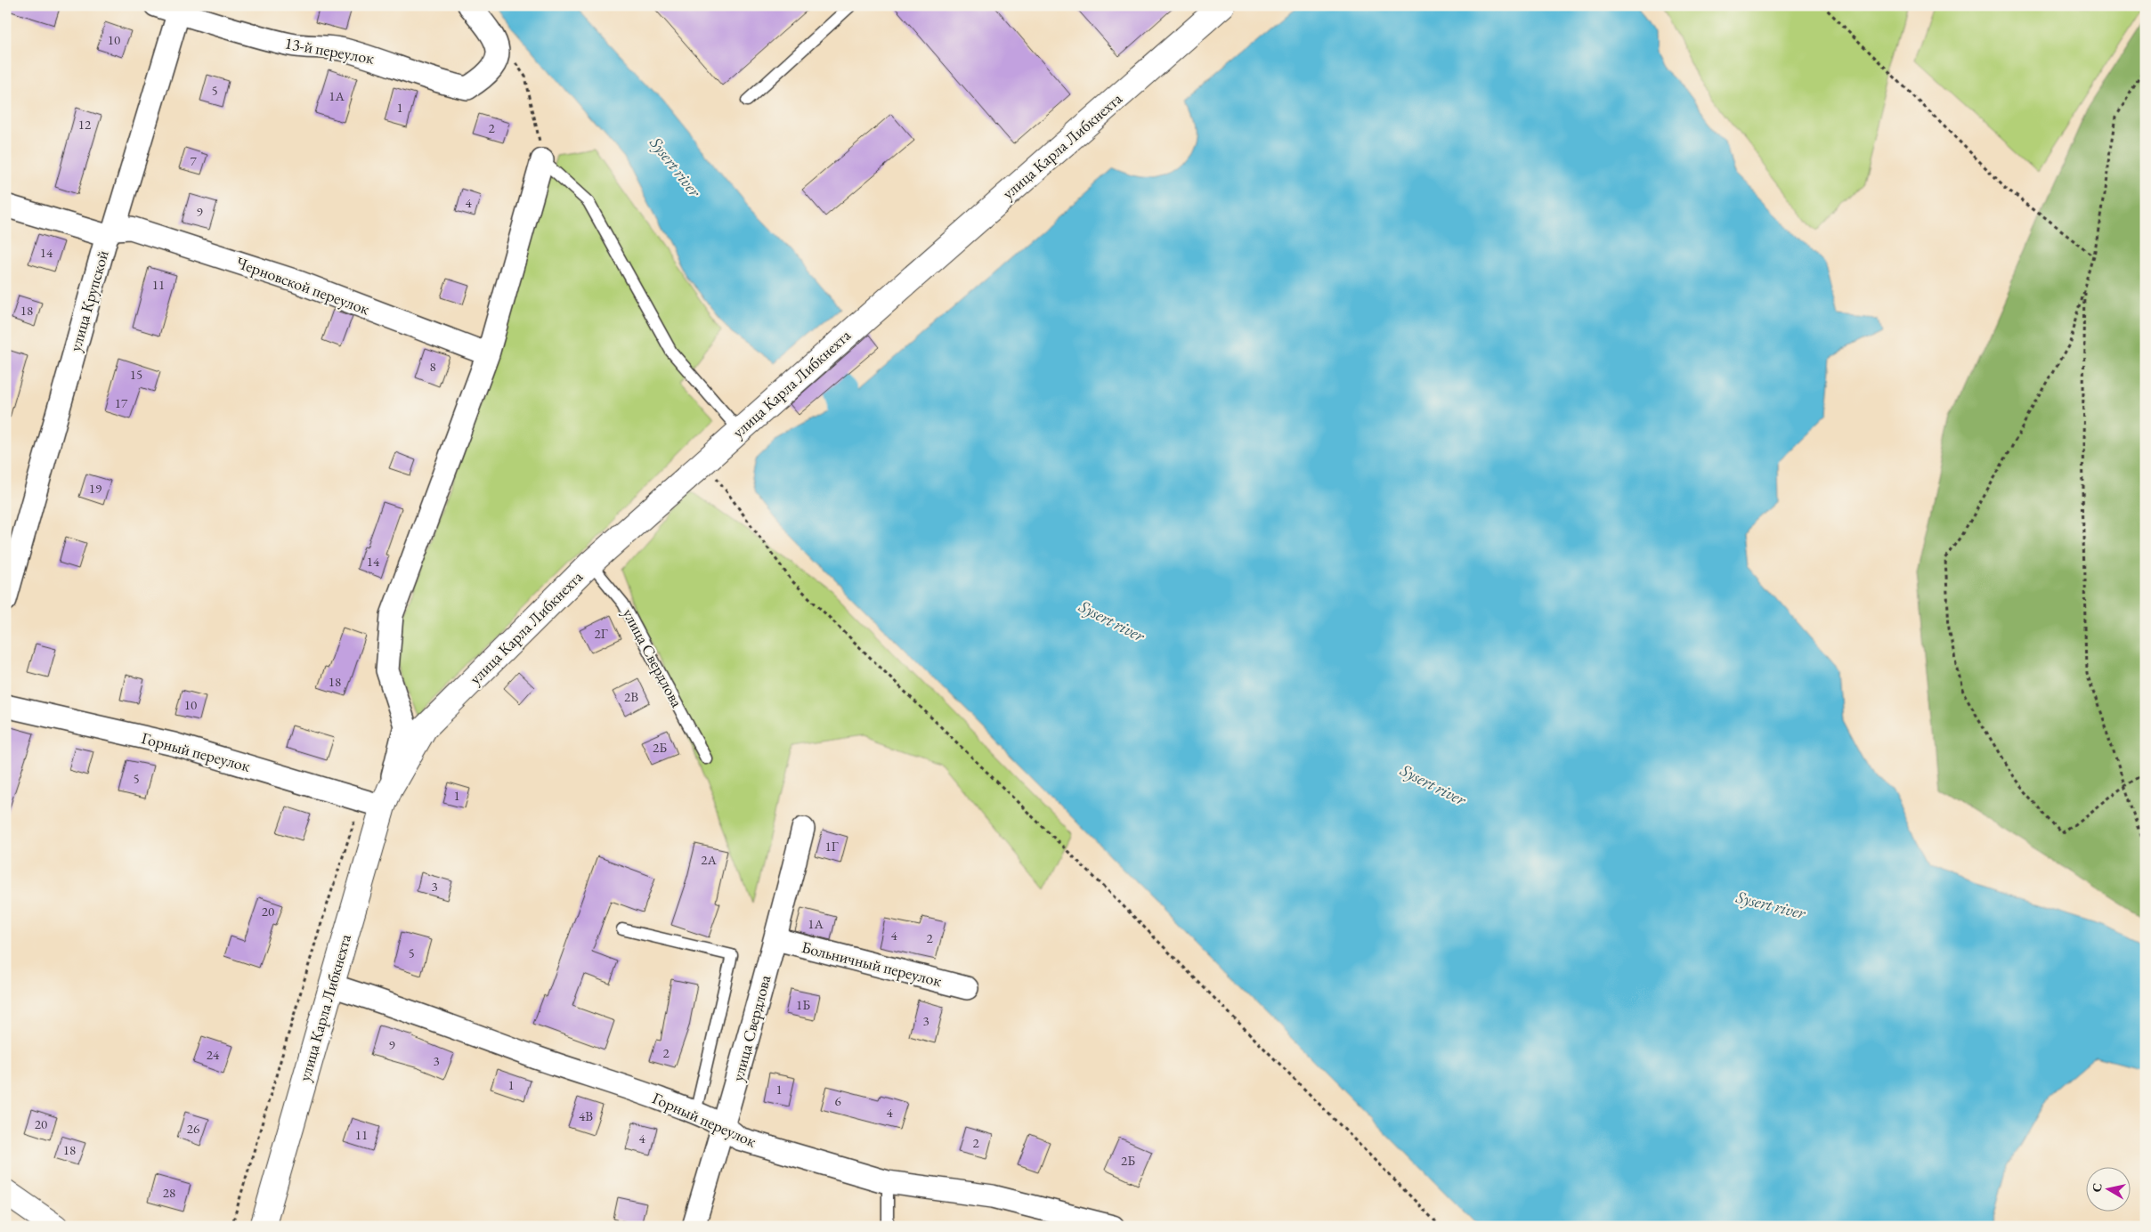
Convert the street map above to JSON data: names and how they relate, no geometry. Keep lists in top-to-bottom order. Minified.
{"streets":{"street":["13-й переулок","улица Карла Либкнехта","Черновской переулок","улица Крупской","улица Свердлова","Горный переулок","Больничный переулок"]},"crossings":[["13-й переулок","улица Крупской"],["улица Карла Либкнехта","Черновской переулок"],["улица Карла Либкнехта","улица Свердлова"],["улица Карла Либкнехта","Горный переулок"],["Черновской переулок","улица Крупской"],["улица Свердлова","Горный переулок"],["улица Свердлова","Больничный переулок"]],"water":["Sysert river"],"house_numbers":["10","5","1А","1","12","2","7","4","9","14","11","18","8","15","17","19","14","2Г","18","2В","10","2Б","5","1","1Г","2А","3","20","1А","4","2","5","1Б","3","9","2","24","3","1","1","6","4","4В","20","26","11","4","2","18","2Б","28"],"north":"left"}
